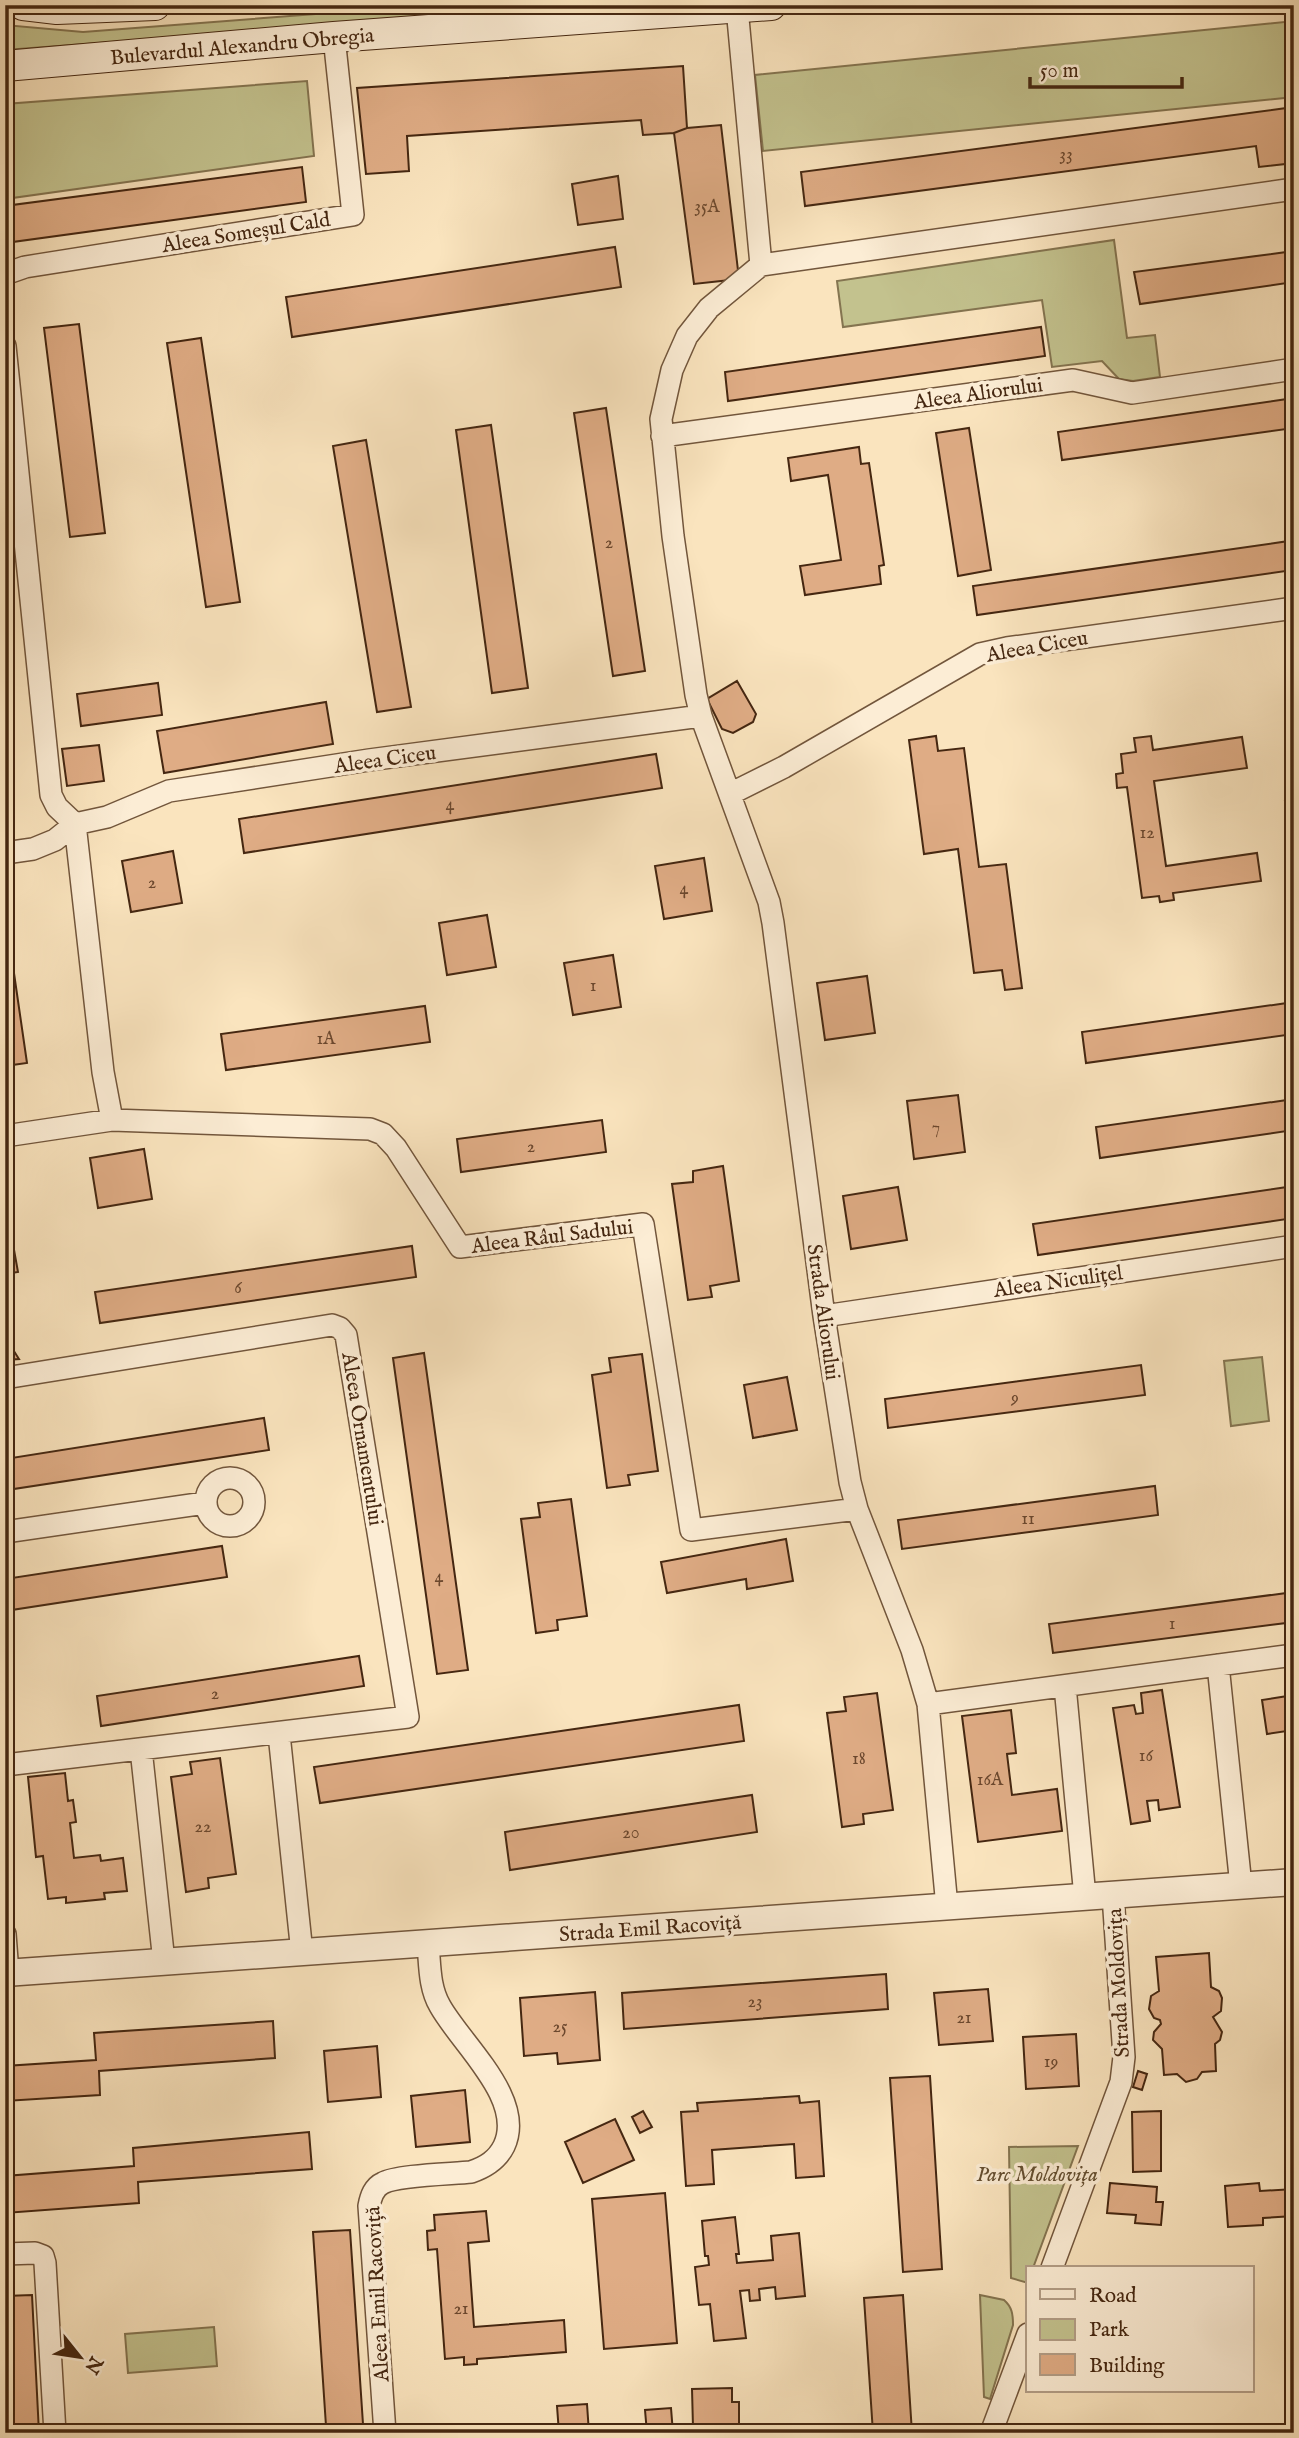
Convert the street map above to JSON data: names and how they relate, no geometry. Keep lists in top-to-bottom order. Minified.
{"streets":{"main road":["Bulevardul Alexandru Obregia"],"street":["Aleea Someșul Cald","Aleea Aliorului","Aleea Ciceu","Aleea Râul Sadului","Aleea Niculițel","Strada Aliorului","Aleea Ornamentului","Strada Emil Racoviță","Strada Moldovița","Aleea Emil Racoviță"]},"crossings":[["Bulevardul Alexandru Obregia","Aleea Someșul Cald"],["Aleea Ciceu","Strada Aliorului"],["Aleea Râul Sadului","Strada Aliorului"],["Aleea Niculițel","Strada Aliorului"],["Strada Aliorului","Strada Emil Racoviță"],["Strada Emil Racoviță","Strada Moldovița"],["Strada Emil Racoviță","Aleea Emil Racoviță"]],"parks":["Parc Moldovița"],"house_numbers":["33","35A","2","4","12","2","4","1","1A","7","2","6","9","11","4","1","2","16","18","16A","22","20","23","21","25","19","21"],"legend":["Road","Park","Building"],"scale_bar":"50 m","north":"bottom right"}
